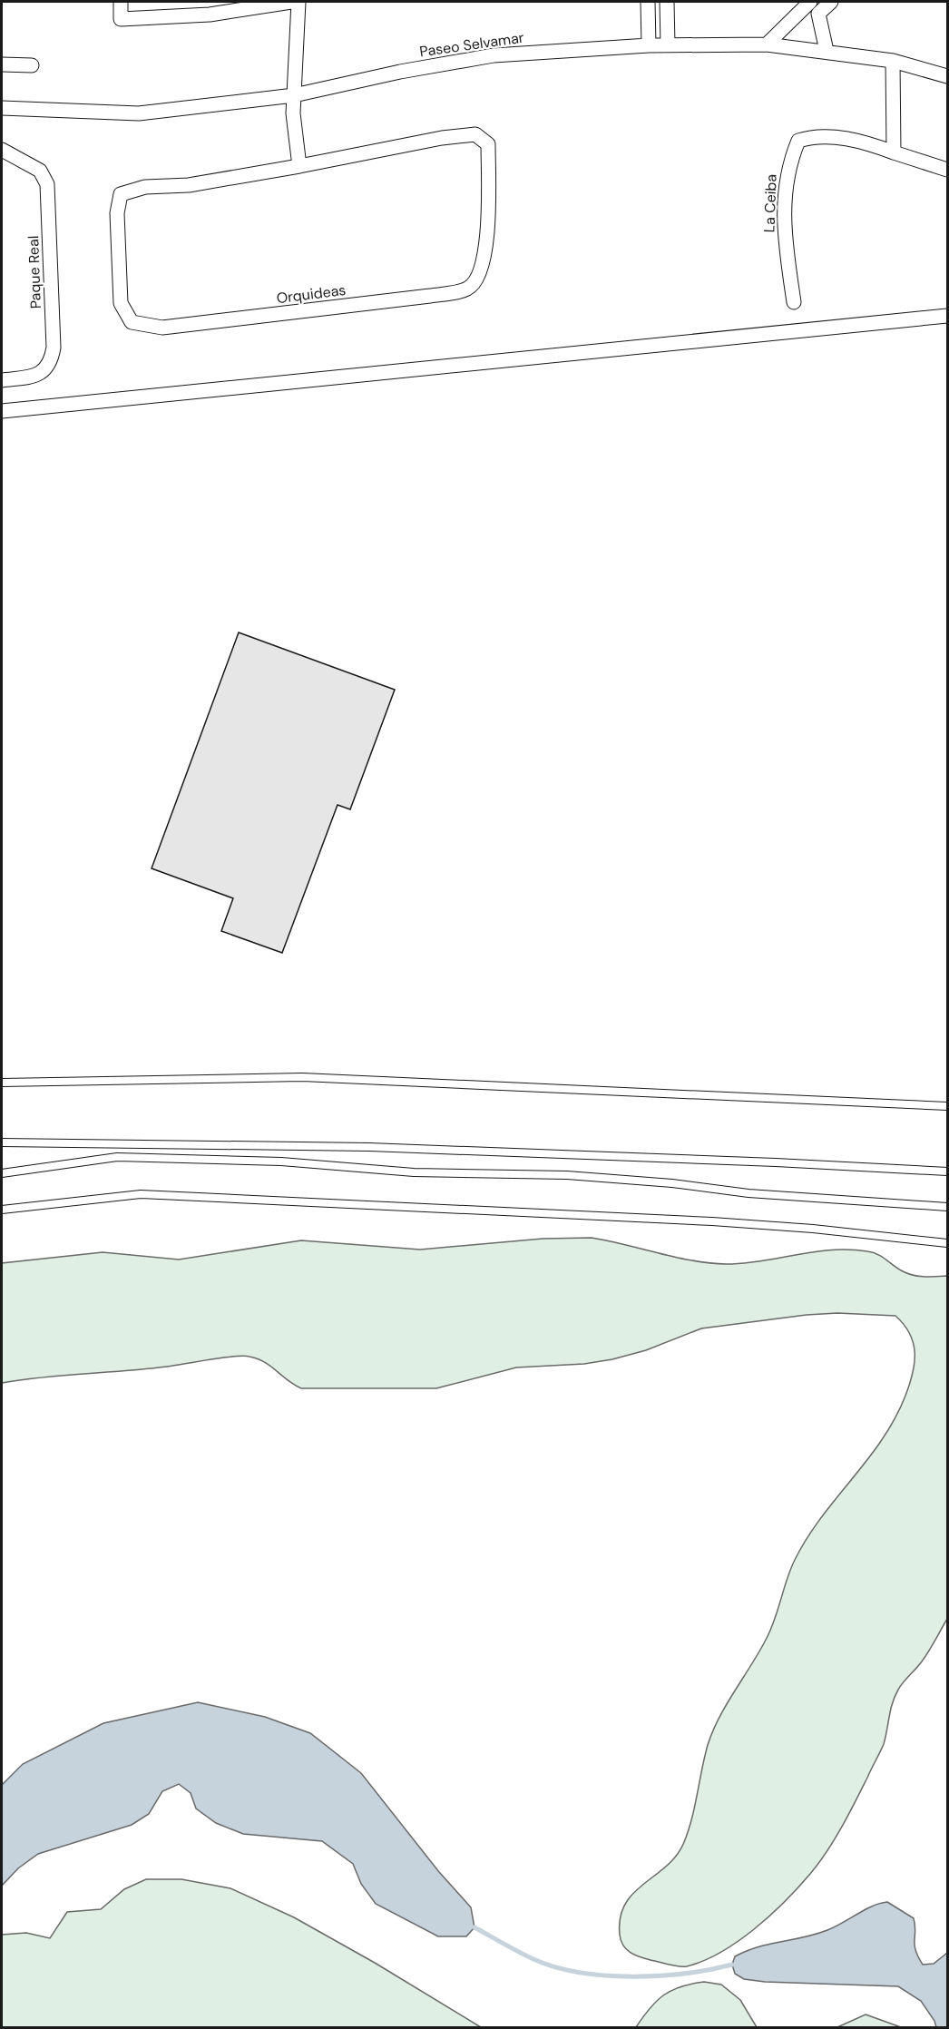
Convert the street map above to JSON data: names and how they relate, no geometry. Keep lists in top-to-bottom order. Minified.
{"streets":{"street":["Paseo Selvamar","La Ceiba","Paque Real","Orquideas"]}}
